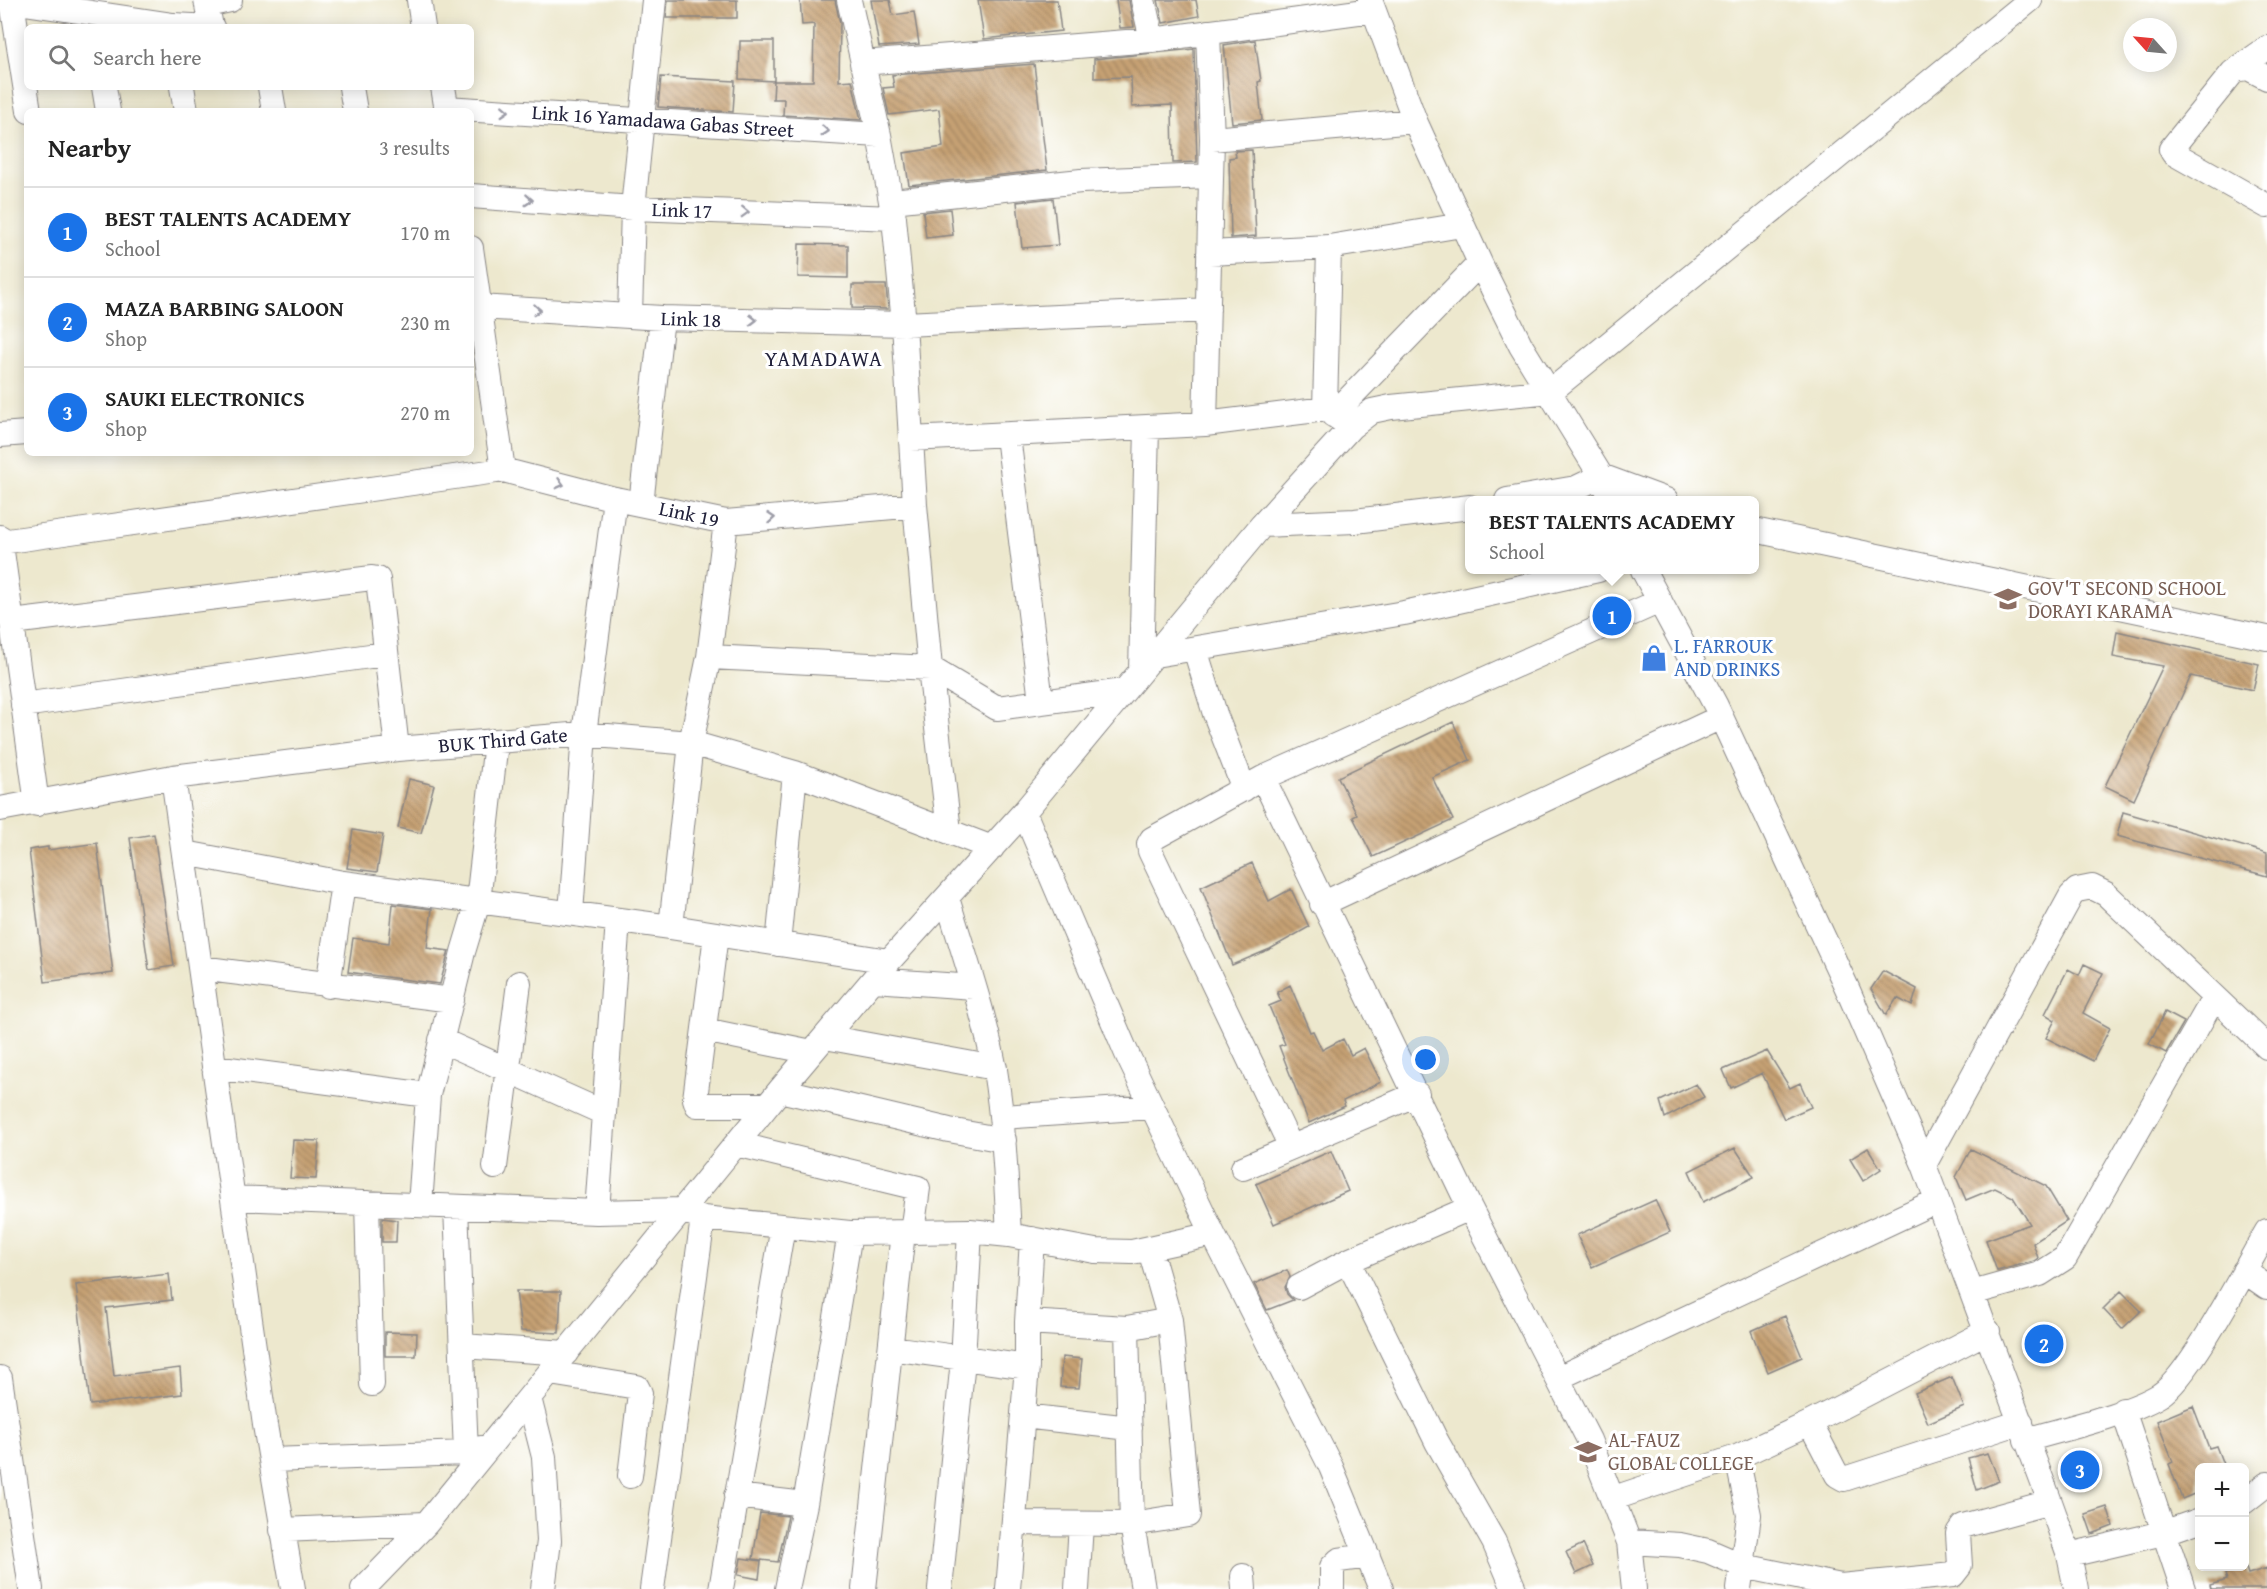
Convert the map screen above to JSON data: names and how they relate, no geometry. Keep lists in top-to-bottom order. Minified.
{"streets":{"street":["Link 16 Yamadawa Gabas Street","Link 17","Link 18","Link 19","BUK Third Gate"]},"one_way":["Link 16 Yamadawa Gabas Street","Link 17","Link 18"],"districts":["YAMADAWA"],"places":{"school or university":["GOV'T SECOND SCHOOL DORAYI KARAMA","AL-FAUZ GLOBAL COLLEGE"],"shop":["L. FARROUK AND DRINKS"]},"north":"top left","page":{"search":"Search here","heading":["Nearby","3 results"],"list":[{"mark":"1","name":"BEST TALENTS ACADEMY","note":"School","value":"170 m"},{"mark":"2","name":"MAZA BARBING SALOON","note":"Shop","value":"230 m"},{"mark":"3","name":"SAUKI ELECTRONICS","note":"Shop","value":"270 m"}],"popup":["BEST TALENTS ACADEMY","School"],"pins":["1","2","3"],"map_buttons":["+","−"]}}
